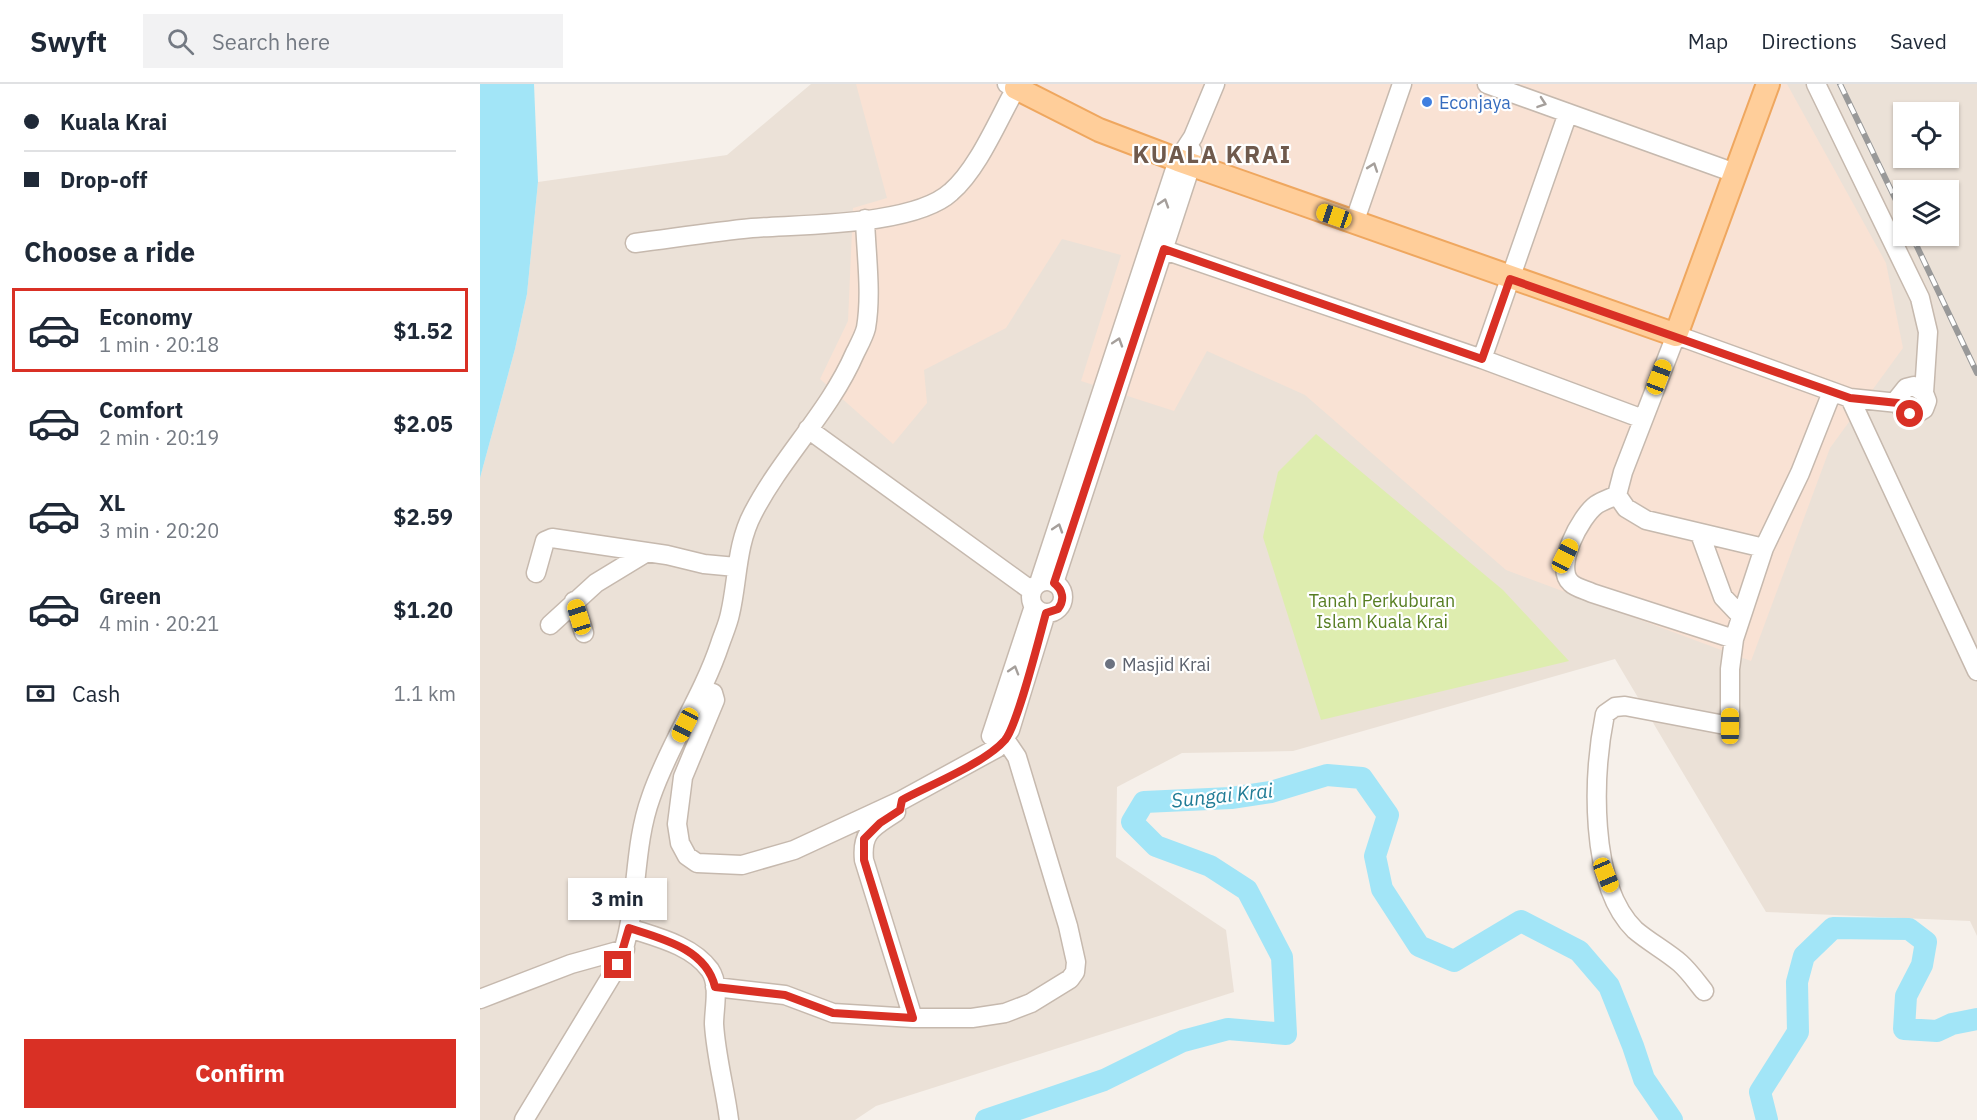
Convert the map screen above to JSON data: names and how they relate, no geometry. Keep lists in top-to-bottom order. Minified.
{"districts":["KUALA KRAI"],"water":["Sungai Krai"],"parks":["Tanah Perkuburan Islam Kuala Krai"],"places":["Econjaya","Masjid Krai"],"page":{"header":"Swyft","search":"Search here","nav":["Map","Directions","Saved"],"banner":["Kuala Krai","Drop-off"],"heading":"Choose a ride","list":[{"name":"Economy","note":"1 min · 20:18","value":"$1.52"},{"name":"Comfort","note":"2 min · 20:19","value":"$2.05"},{"name":"XL","note":"3 min · 20:20","value":"$2.59"},{"name":"Green","note":"4 min · 20:21","value":"$1.20"}],"pay":["Cash","1.1 km"],"bubble":"3 min","buttons":"Confirm"}}
